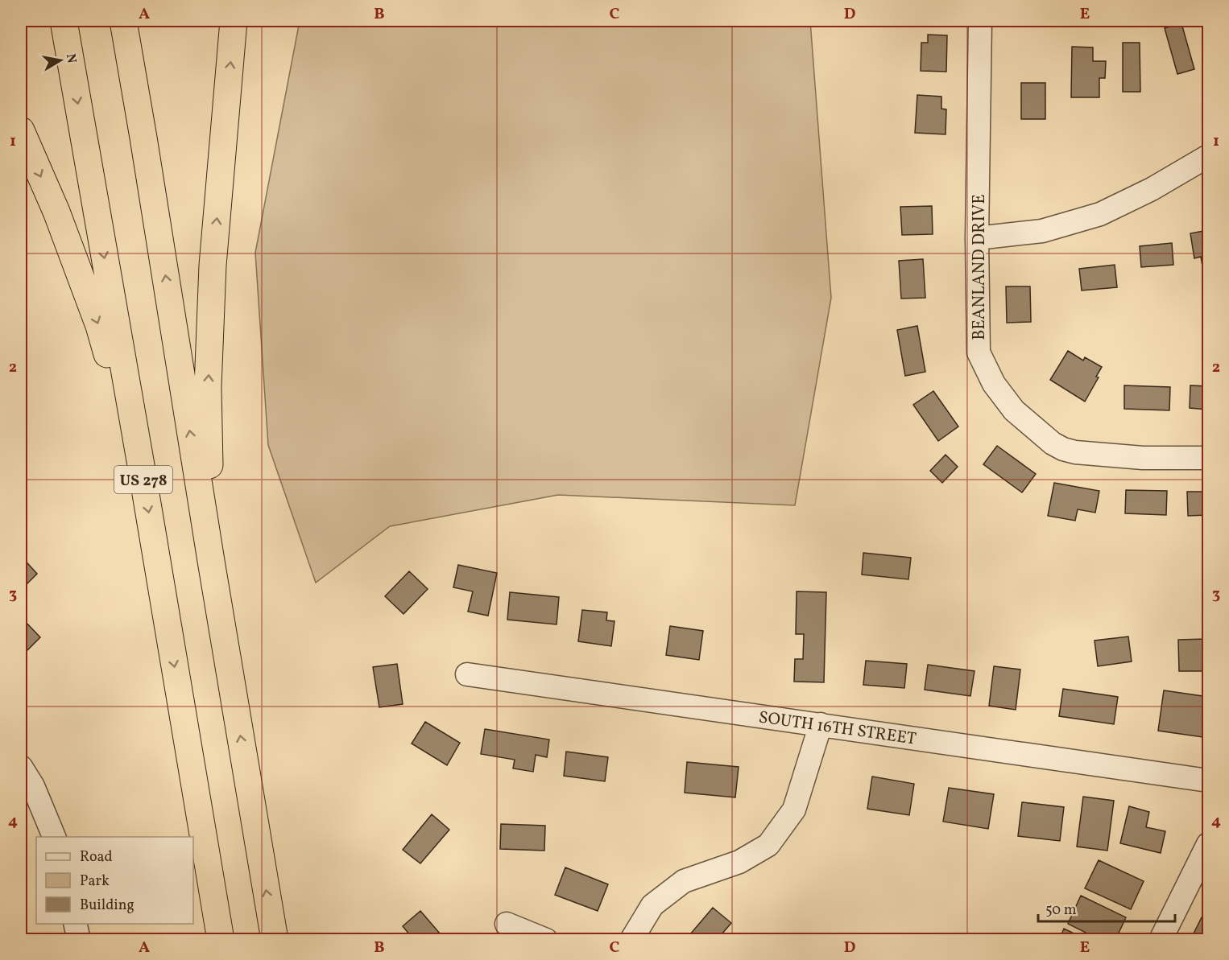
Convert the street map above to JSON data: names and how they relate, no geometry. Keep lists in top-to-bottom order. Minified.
{"streets":{"highway":["US 278"],"street":["BEANLAND DRIVE","SOUTH 16TH STREET"]},"legend":["Road","Park","Building"],"scale_bar":"50 m","north":"right","grid":{"columns":["A","B","C","D","E"],"rows":["1","2","3","4"]}}
